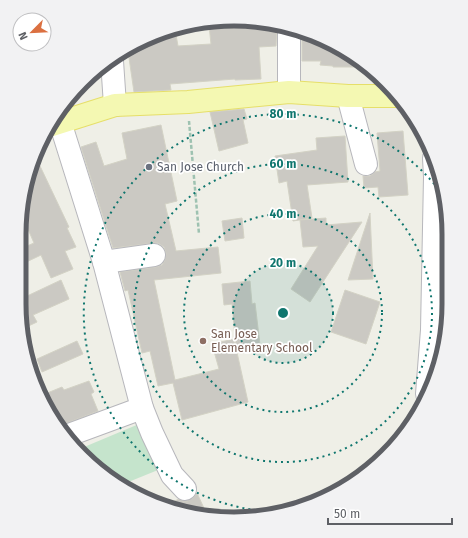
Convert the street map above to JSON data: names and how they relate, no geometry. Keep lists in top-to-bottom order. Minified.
{"places":["San Jose Church","San Jose Elementary School"],"scale_bar":"50 m","north":"bottom left","rings":["80 m","60 m","40 m","20 m"]}
